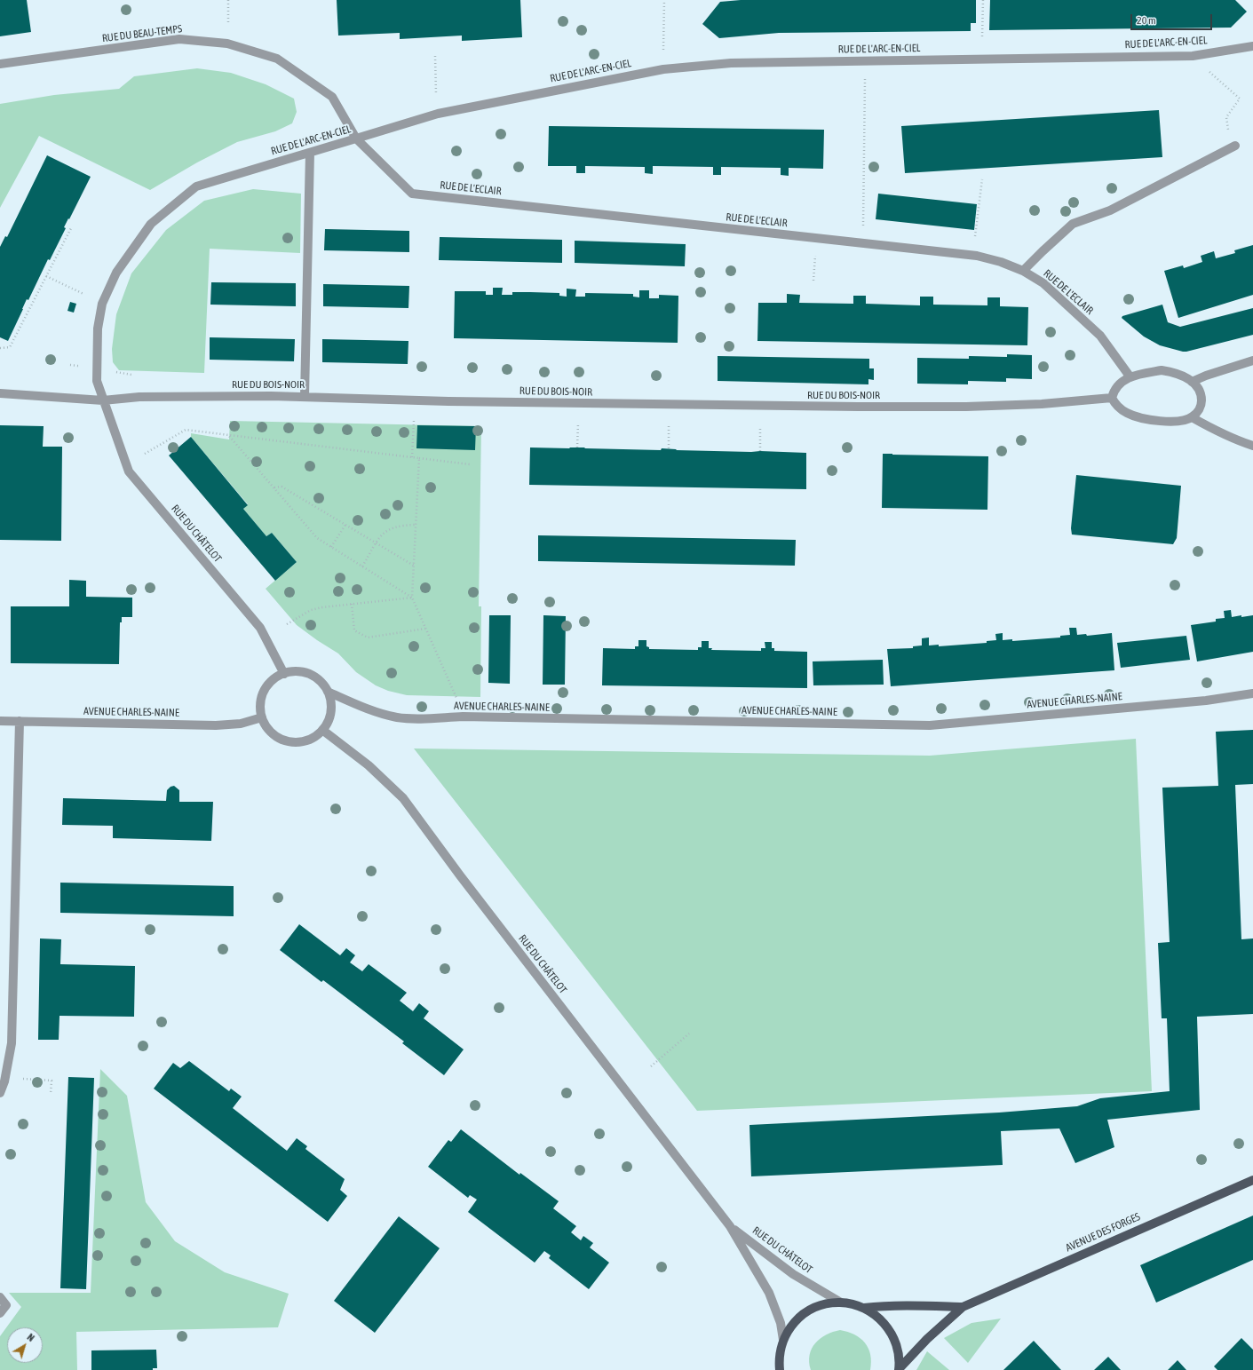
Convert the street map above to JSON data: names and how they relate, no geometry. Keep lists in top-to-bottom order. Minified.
{"streets":{"main road":["AVENUE DES FORGES"],"street":["RUE DU BEAU-TEMPS","RUE DE L'ARC-EN-CIEL","RUE DE L'ECLAIR","RUE DU BOIS-NOIR","RUE DU CHÂTELOT","AVENUE CHARLES-NAINE"]},"crossings":[["RUE DU BEAU-TEMPS","RUE DE L'ARC-EN-CIEL"],["RUE DU BEAU-TEMPS","RUE DE L'ECLAIR"],["RUE DE L'ARC-EN-CIEL","RUE DE L'ECLAIR"],["RUE DE L'ARC-EN-CIEL","RUE DU BOIS-NOIR"],["RUE DE L'ARC-EN-CIEL","RUE DU CHÂTELOT"],["RUE DE L'ECLAIR","RUE DU BOIS-NOIR"],["RUE DU BOIS-NOIR","RUE DU CHÂTELOT"],["RUE DU CHÂTELOT","AVENUE CHARLES-NAINE"]],"scale_bar":"20 m","north":"top right"}
